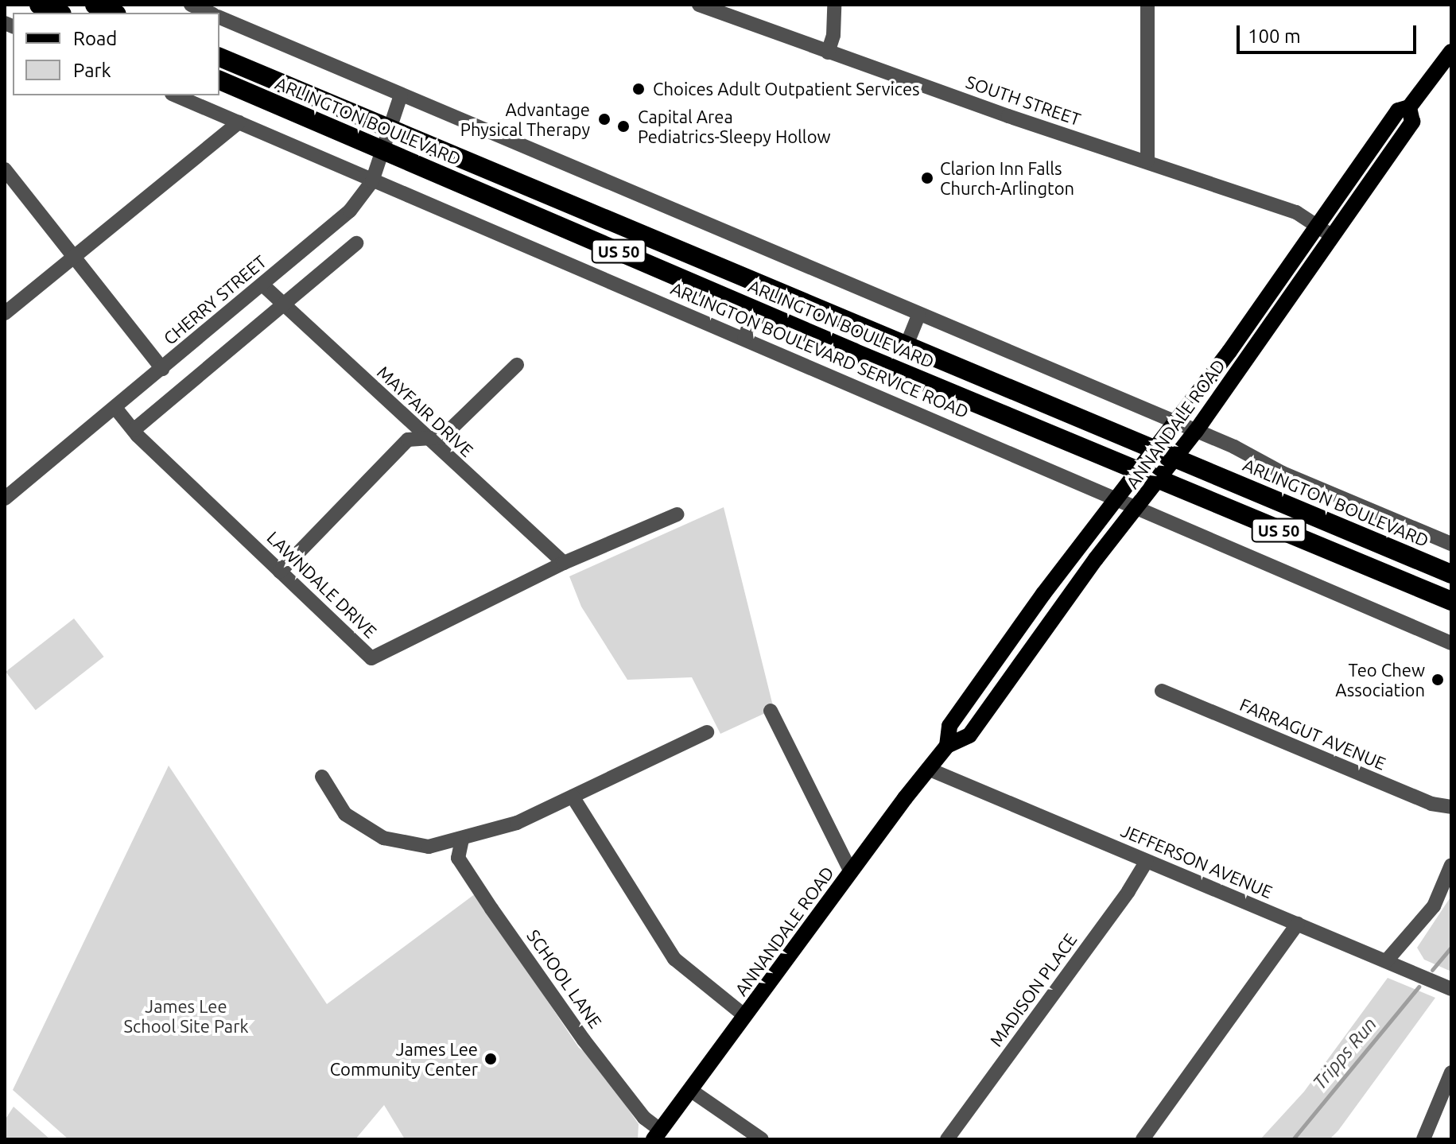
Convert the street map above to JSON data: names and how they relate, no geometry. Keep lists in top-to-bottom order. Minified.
{"streets":{"highway":["ARLINGTON BOULEVARD","US 50"],"main road":["ANNANDALE ROAD"],"street":["SOUTH STREET","CHERRY STREET","ARLINGTON BOULEVARD SERVICE ROAD","MAYFAIR DRIVE","LAWNDALE DRIVE","FARRAGUT AVENUE","JEFFERSON AVENUE","SCHOOL LANE","MADISON PLACE"]},"crossings":[["SOUTH STREET","ANNANDALE ROAD"],["ARLINGTON BOULEVARD","CHERRY STREET"],["ARLINGTON BOULEVARD","ANNANDALE ROAD"],["CHERRY STREET","ARLINGTON BOULEVARD SERVICE ROAD"],["CHERRY STREET","MAYFAIR DRIVE"],["CHERRY STREET","LAWNDALE DRIVE"],["ARLINGTON BOULEVARD SERVICE ROAD","ANNANDALE ROAD"],["MAYFAIR DRIVE","LAWNDALE DRIVE"],["ANNANDALE ROAD","JEFFERSON AVENUE"],["ANNANDALE ROAD","SCHOOL LANE"],["JEFFERSON AVENUE","MADISON PLACE"]],"water":["Tripps Run"],"parks":["James Lee School Site Park"],"places":["Choices Adult Outpatient Services","Advantage Physical Therapy","Capital Area Pediatrics-Sleepy Hollow","Clarion Inn Falls Church-Arlington","Teo Chew Association","James Lee Community Center"],"legend":["Road","Park"],"scale_bar":"100 m"}
